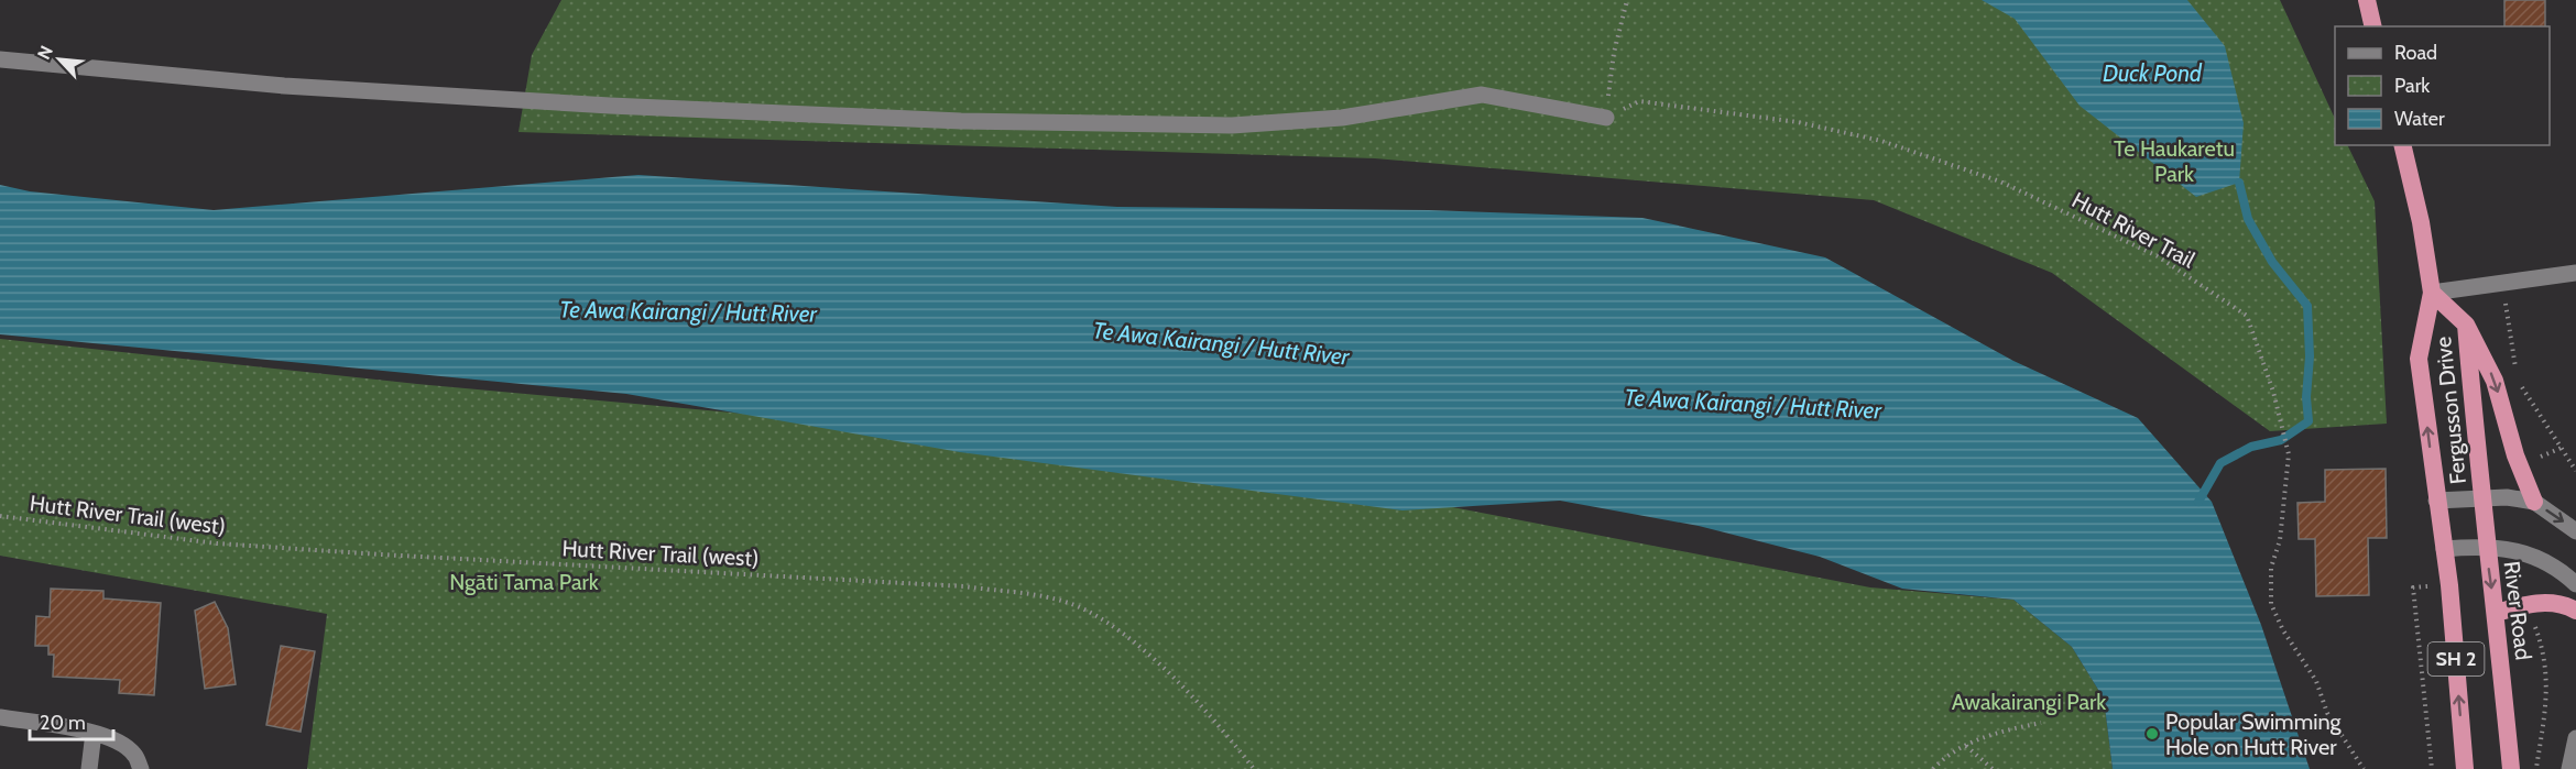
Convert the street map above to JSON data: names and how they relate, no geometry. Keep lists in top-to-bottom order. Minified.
{"streets":{"highway":["Fergusson Drive","River Road","SH 2"],"path":["Hutt River Trail","Hutt River Trail (west)"]},"crossings":[["Fergusson Drive","River Road"],["Fergusson Drive","SH 2"]],"water":["Duck Pond","Te Awa Kairangi / Hutt River"],"parks":["Te Haukaretu Park","Ngāti Tama Park","Awakairangi Park"],"places":["Popular Swimming Hole on Hutt River"],"legend":["Road","Park","Water"],"scale_bar":"20 m","north":"top left"}
